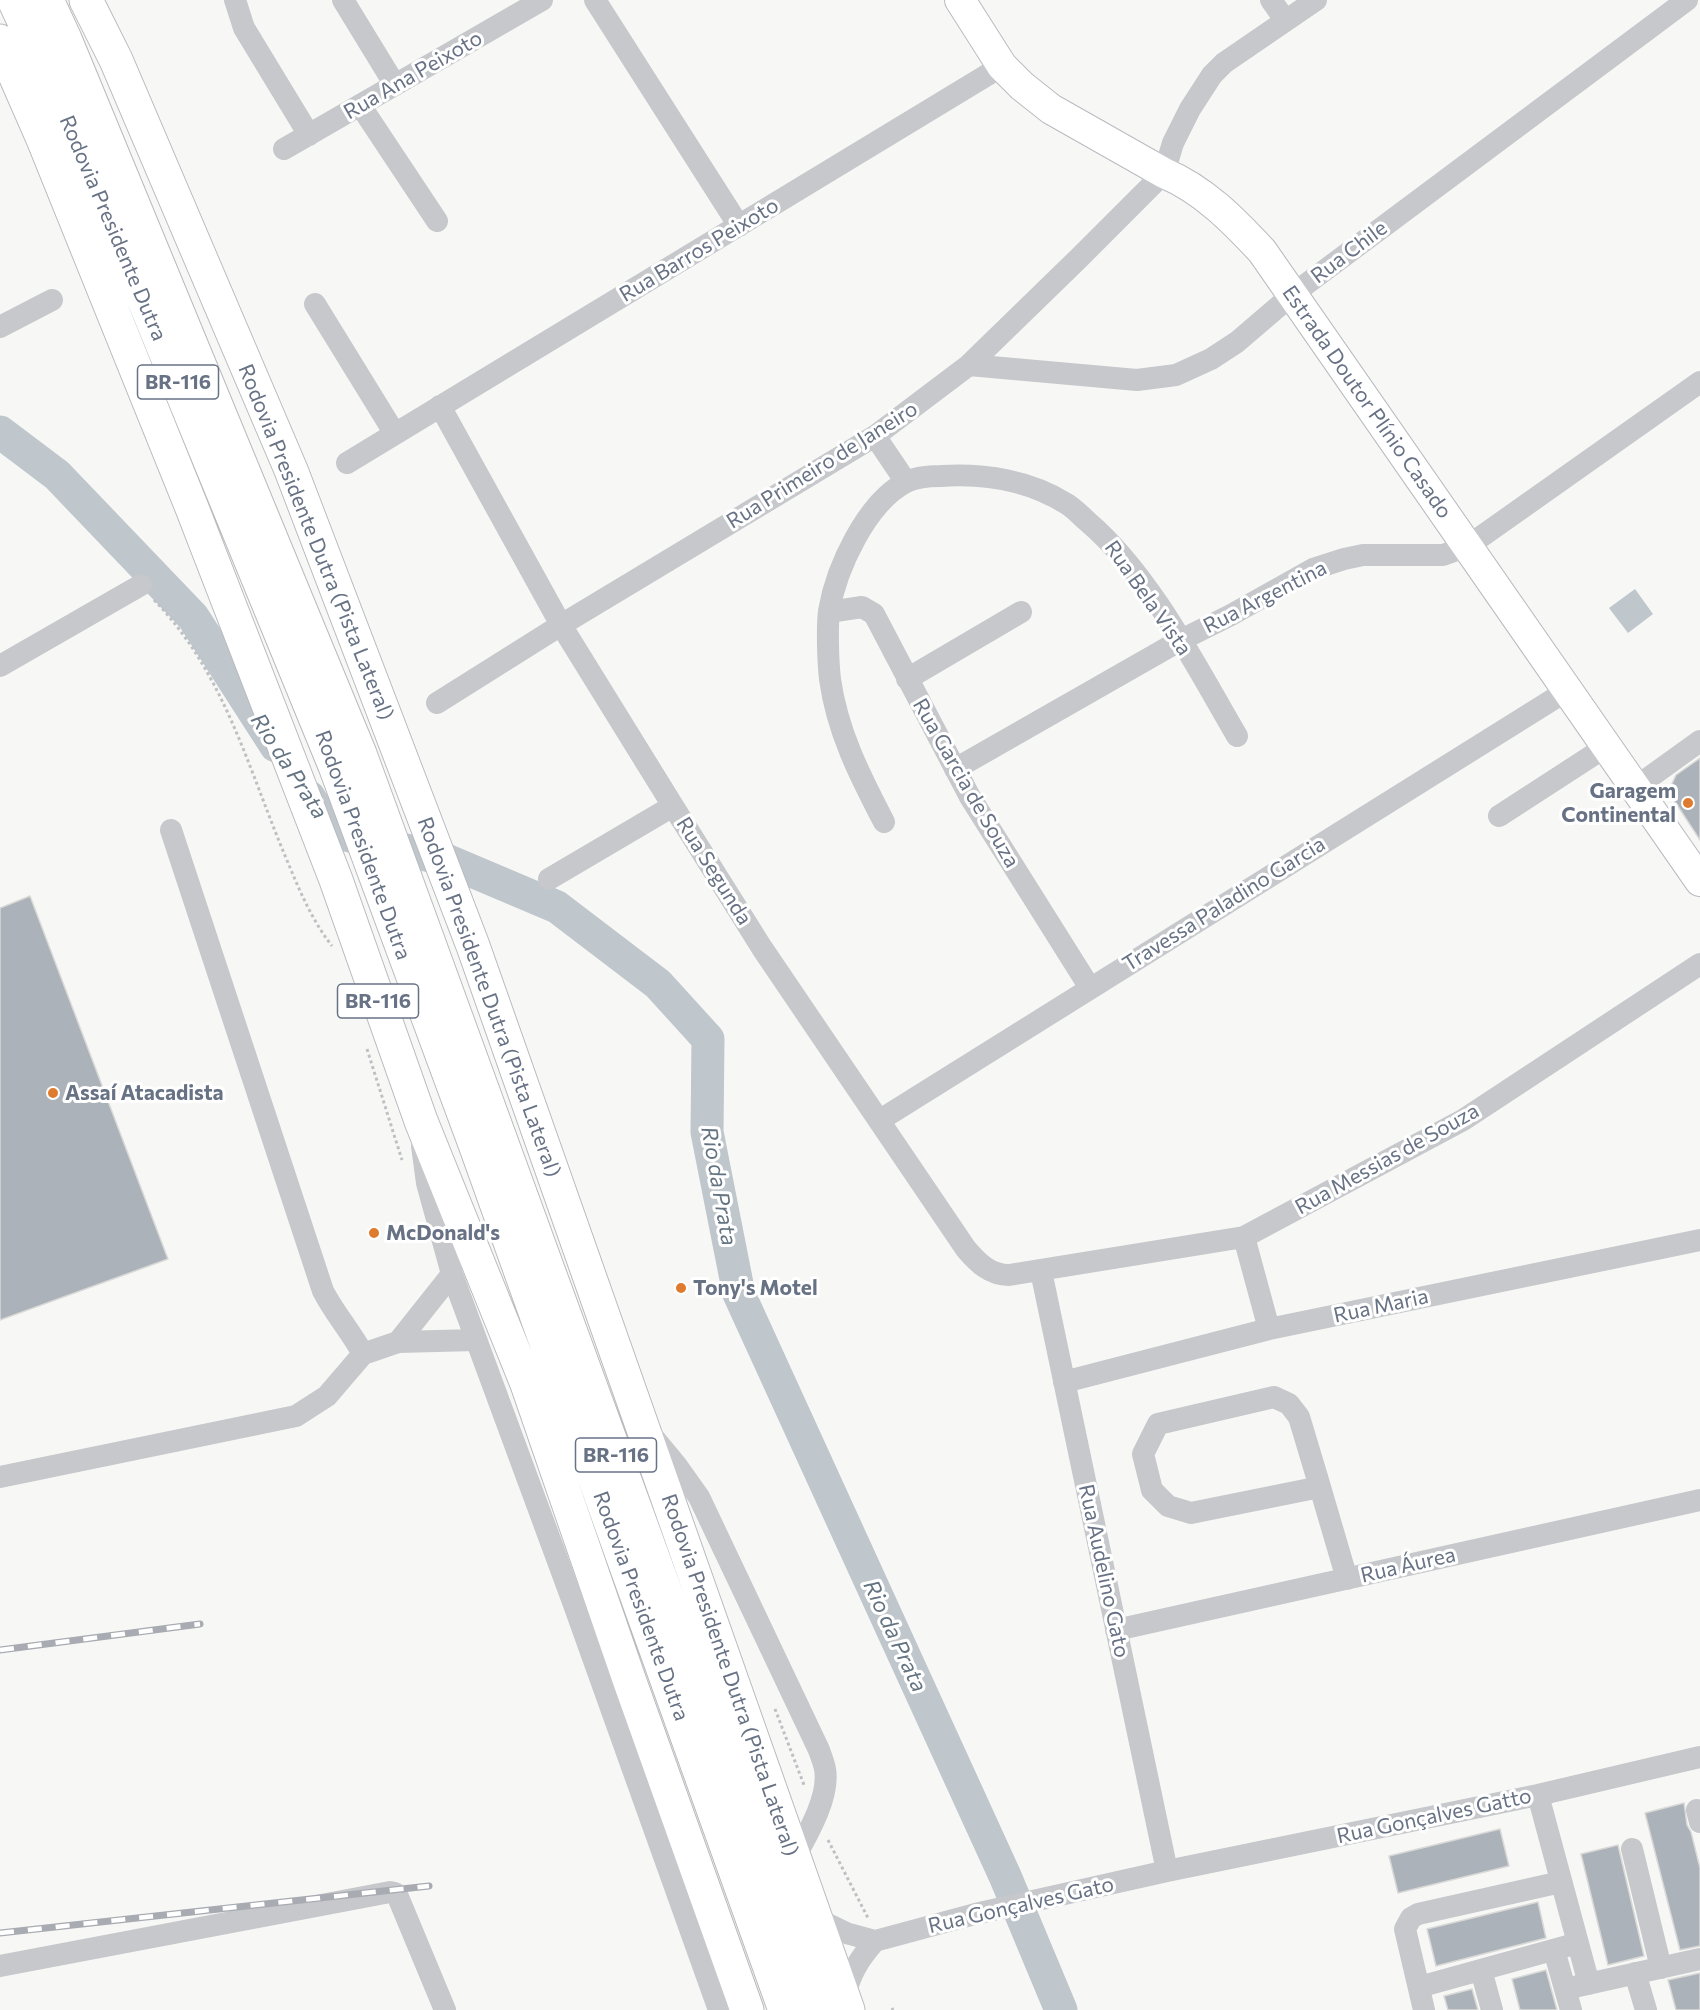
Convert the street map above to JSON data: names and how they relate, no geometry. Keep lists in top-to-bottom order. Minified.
{"streets":{"highway":["Rodovia Presidente Dutra","BR-116","Rodovia Presidente Dutra (Pista Lateral)"],"main road":["Estrada Doutor Plínio Casado"],"street":["Rua Ana Peixoto","Rua Barros Peixoto","Rua Chile","Rua Primeiro de Janeiro","Rua Argentina","Rua Bela Vista","Rua Garcia de Souza","Rua Segunda","Travessa Paladino Garcia","Rua Messias de Souza","Rua Maria","Rua Áurea","Rua Audelino Gato","Rua Gonçalves Gatto","Rua Gonçalves Gato"]},"crossings":[["Rodovia Presidente Dutra","Rodovia Presidente Dutra (Pista Lateral)"],["Rua Barros Peixoto","Estrada Doutor Plínio Casado"],["Rua Barros Peixoto","Rua Segunda"],["Rua Chile","Estrada Doutor Plínio Casado"],["Rua Chile","Rua Primeiro de Janeiro"],["Estrada Doutor Plínio Casado","Rua Primeiro de Janeiro"],["Estrada Doutor Plínio Casado","Rua Argentina"],["Estrada Doutor Plínio Casado","Travessa Paladino Garcia"],["Rua Primeiro de Janeiro","Rua Segunda"],["Rua Argentina","Rua Bela Vista"],["Rua Argentina","Rua Garcia de Souza"],["Rua Bela Vista","Rua Garcia de Souza"],["Rua Garcia de Souza","Travessa Paladino Garcia"],["Rua Segunda","Travessa Paladino Garcia"],["Rua Segunda","Rua Messias de Souza"],["Rua Segunda","Rua Audelino Gato"],["Rua Messias de Souza","Rua Audelino Gato"],["Rua Maria","Rua Audelino Gato"],["Rua Áurea","Rua Audelino Gato"],["Rua Audelino Gato","Rua Gonçalves Gatto"],["Rua Audelino Gato","Rua Gonçalves Gato"],["Rua Gonçalves Gatto","Rua Gonçalves Gato"]],"water":["Rio da Prata"],"places":["Garagem Continental","Assaí Atacadista","McDonald's","Tony's Motel"]}
